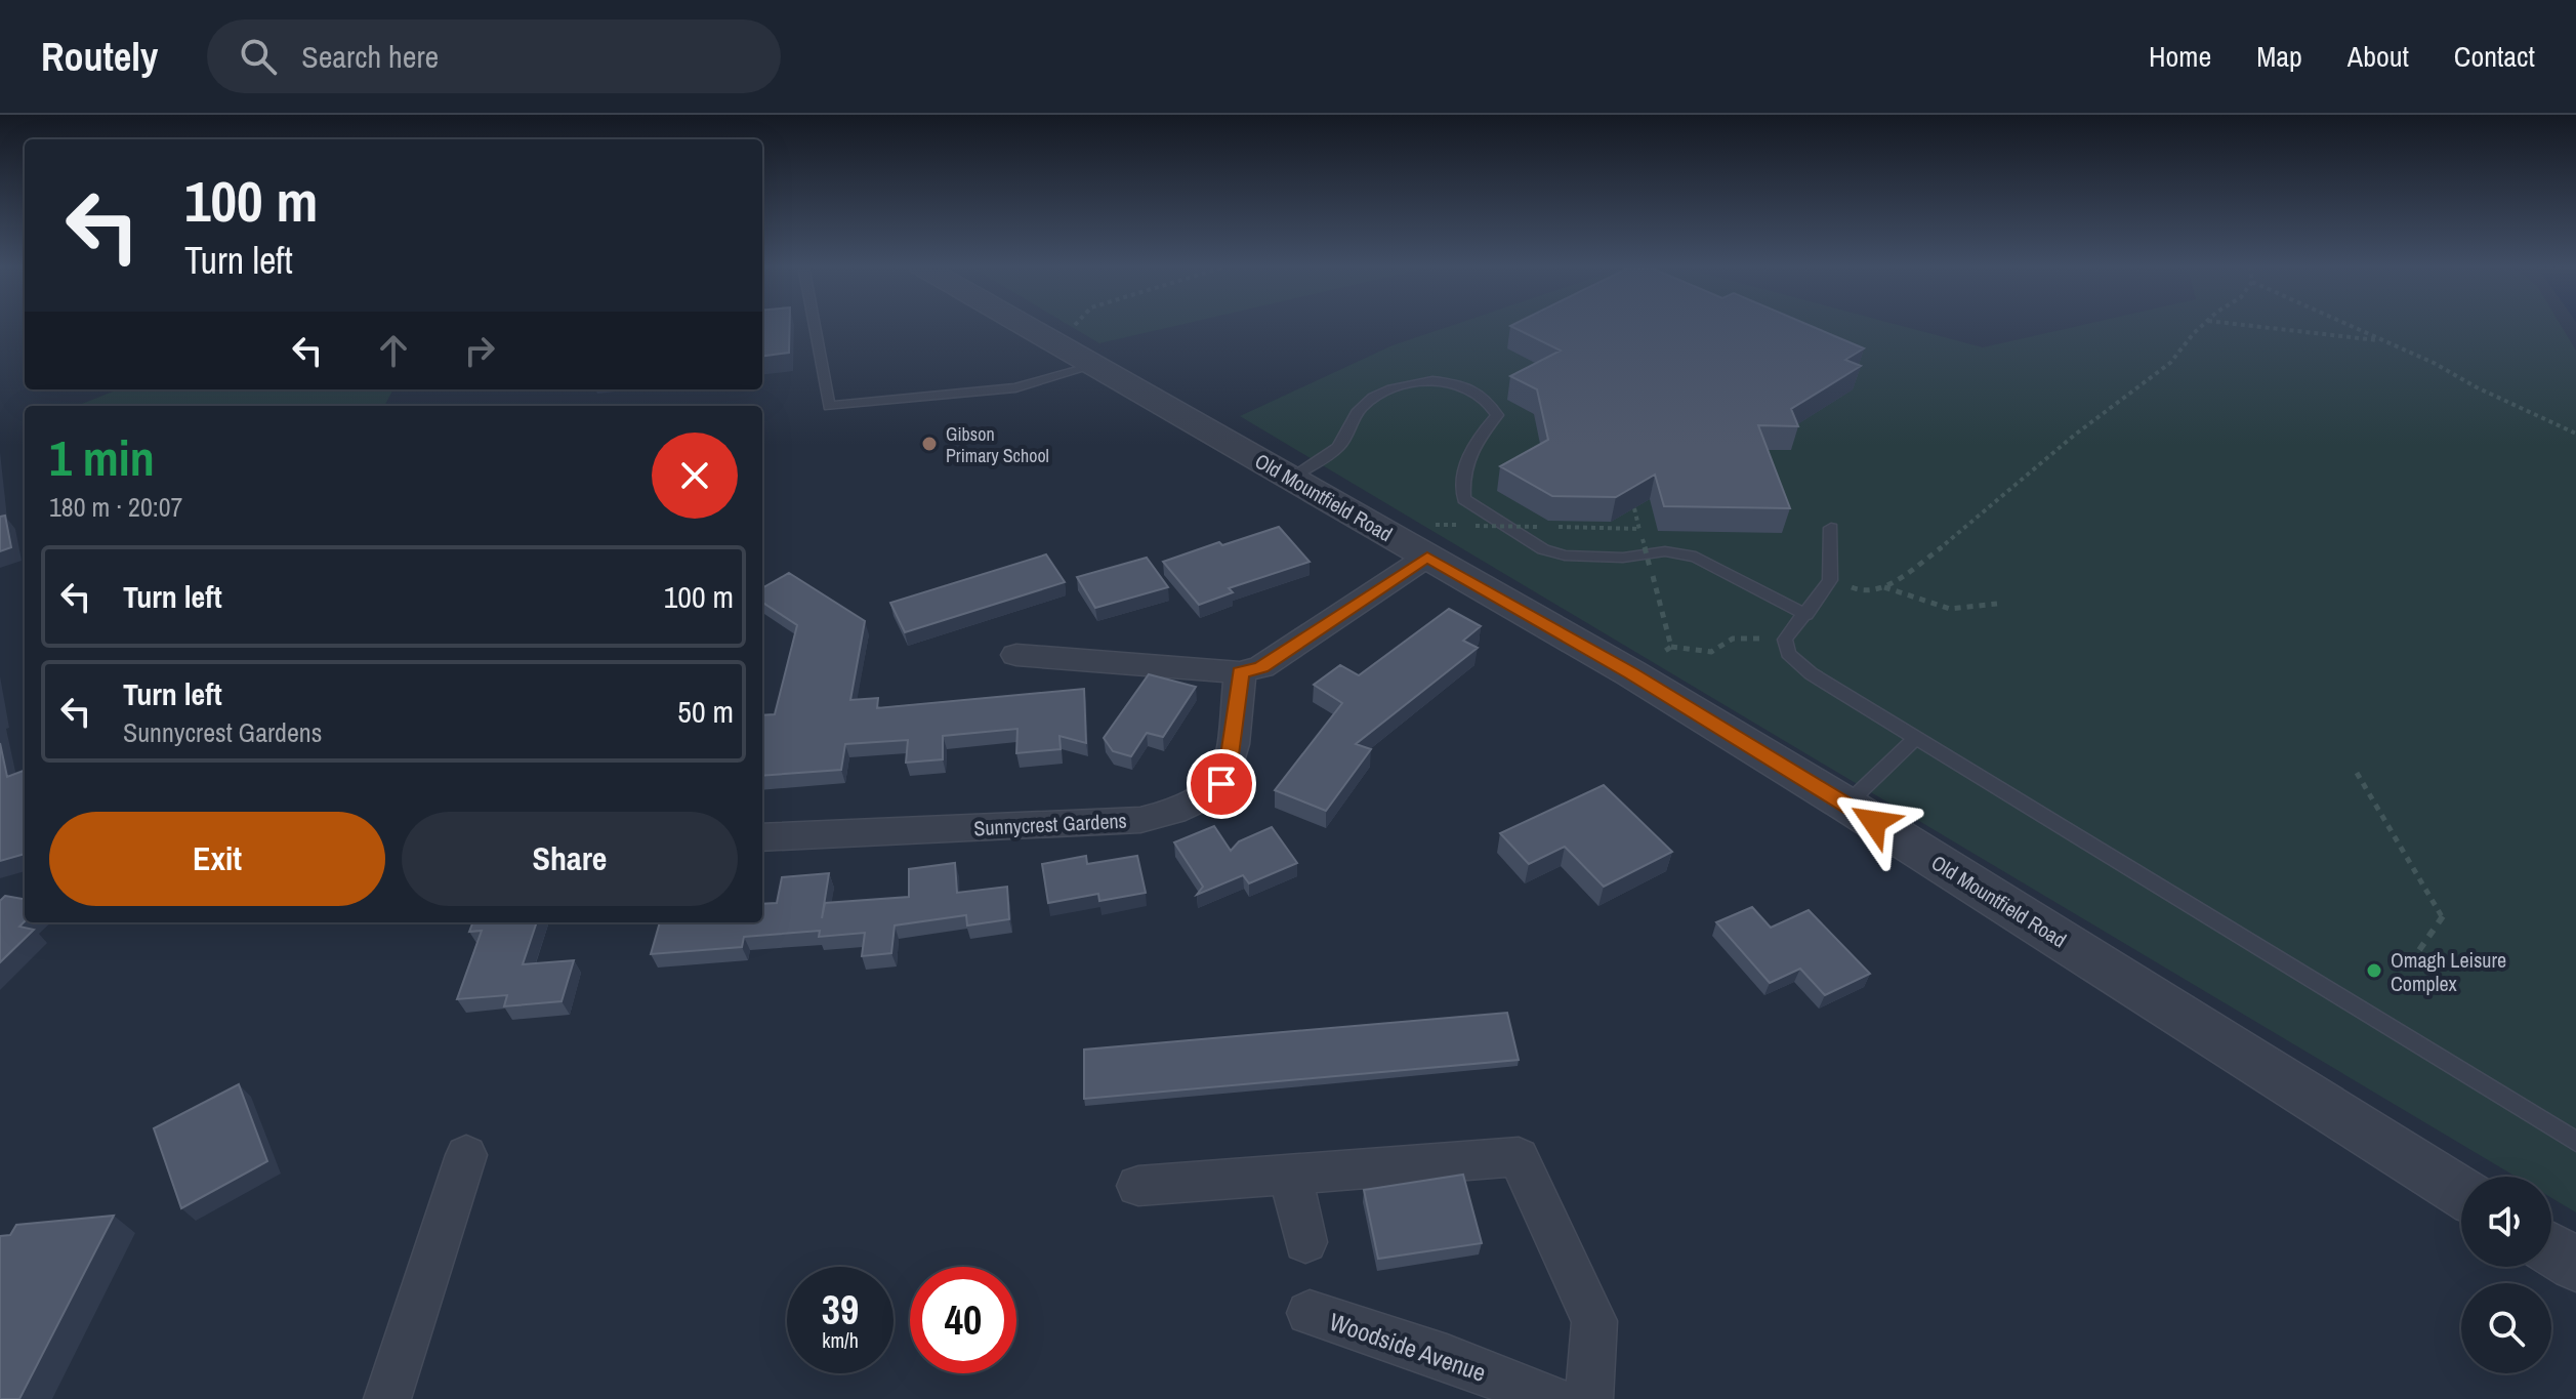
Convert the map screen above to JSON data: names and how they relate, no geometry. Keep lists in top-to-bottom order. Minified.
{"streets":{"street":["Old Mountfield Road","Sunnycrest Gardens","Woodside Avenue"]},"places":["Gibson Primary School","Omagh Leisure Complex"],"page":{"header":"Routely","search":"Search here","nav":["Home","Map","About","Contact"],"turn":["100 m","Turn left"],"heading":["1 min","180 m · 20:07"],"list":[{"name":"Turn left","value":"100 m"},{"name":"Turn left","note":"Sunnycrest Gardens","value":"50 m"}],"buttons":["Exit","Share"],"speed":"39 km/h","limit":"40"}}
